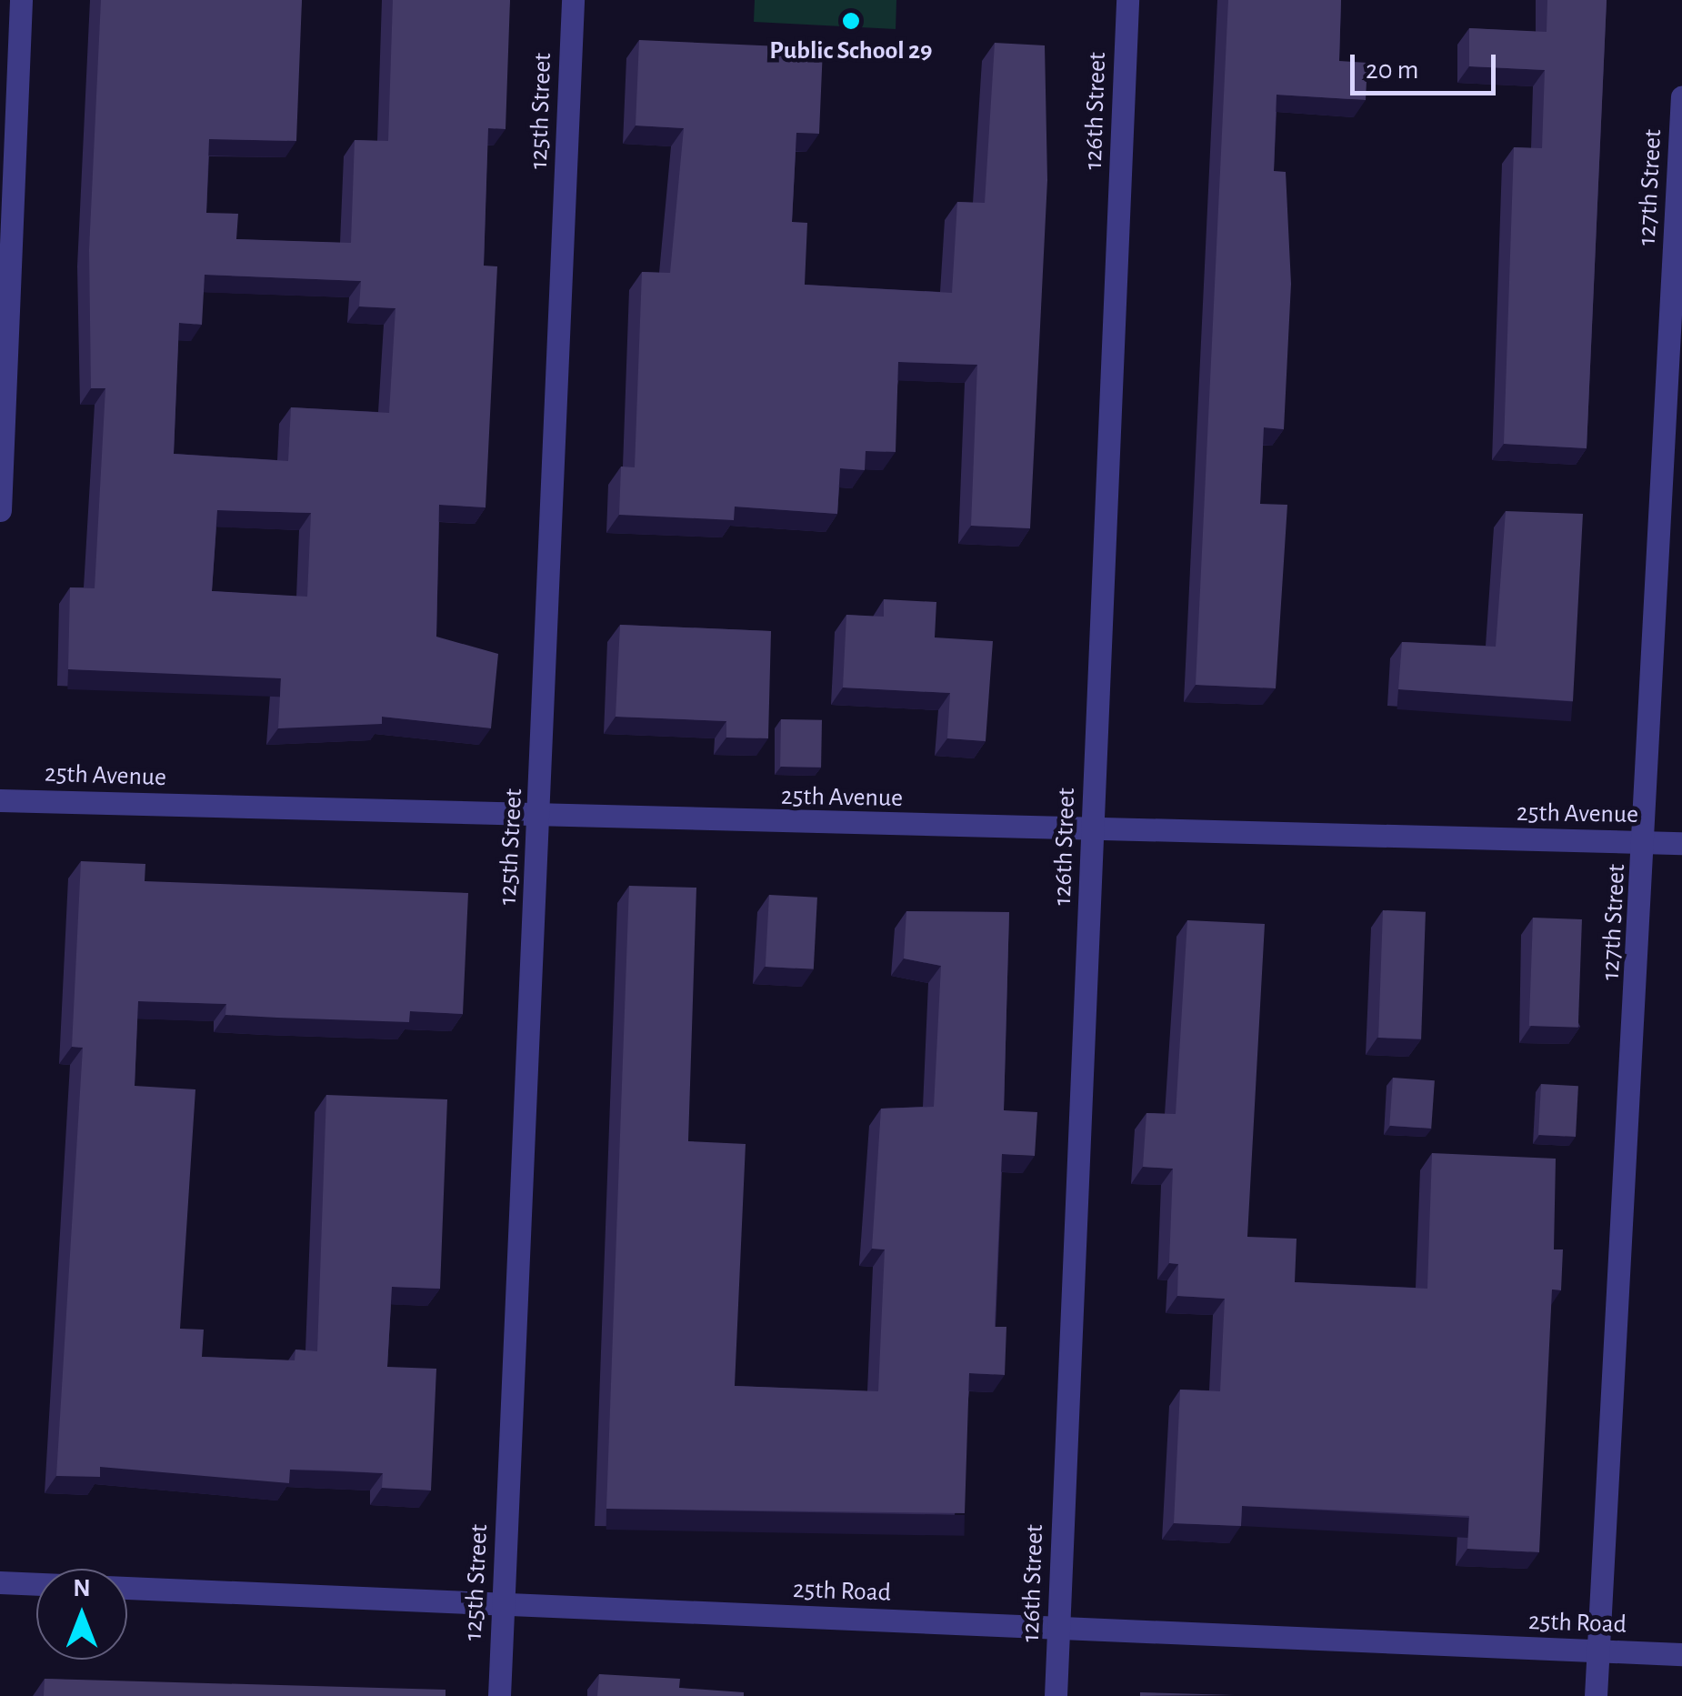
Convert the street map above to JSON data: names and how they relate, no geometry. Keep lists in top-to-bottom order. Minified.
{"streets":{"street":["125th Street","126th Street","127th Street","25th Avenue","25th Road"]},"crossings":[["125th Street","25th Avenue"],["125th Street","25th Road"],["126th Street","25th Avenue"],["126th Street","25th Road"],["127th Street","25th Avenue"],["127th Street","25th Road"]],"places":["Public School 29"],"scale_bar":"20 m","north":"top"}
